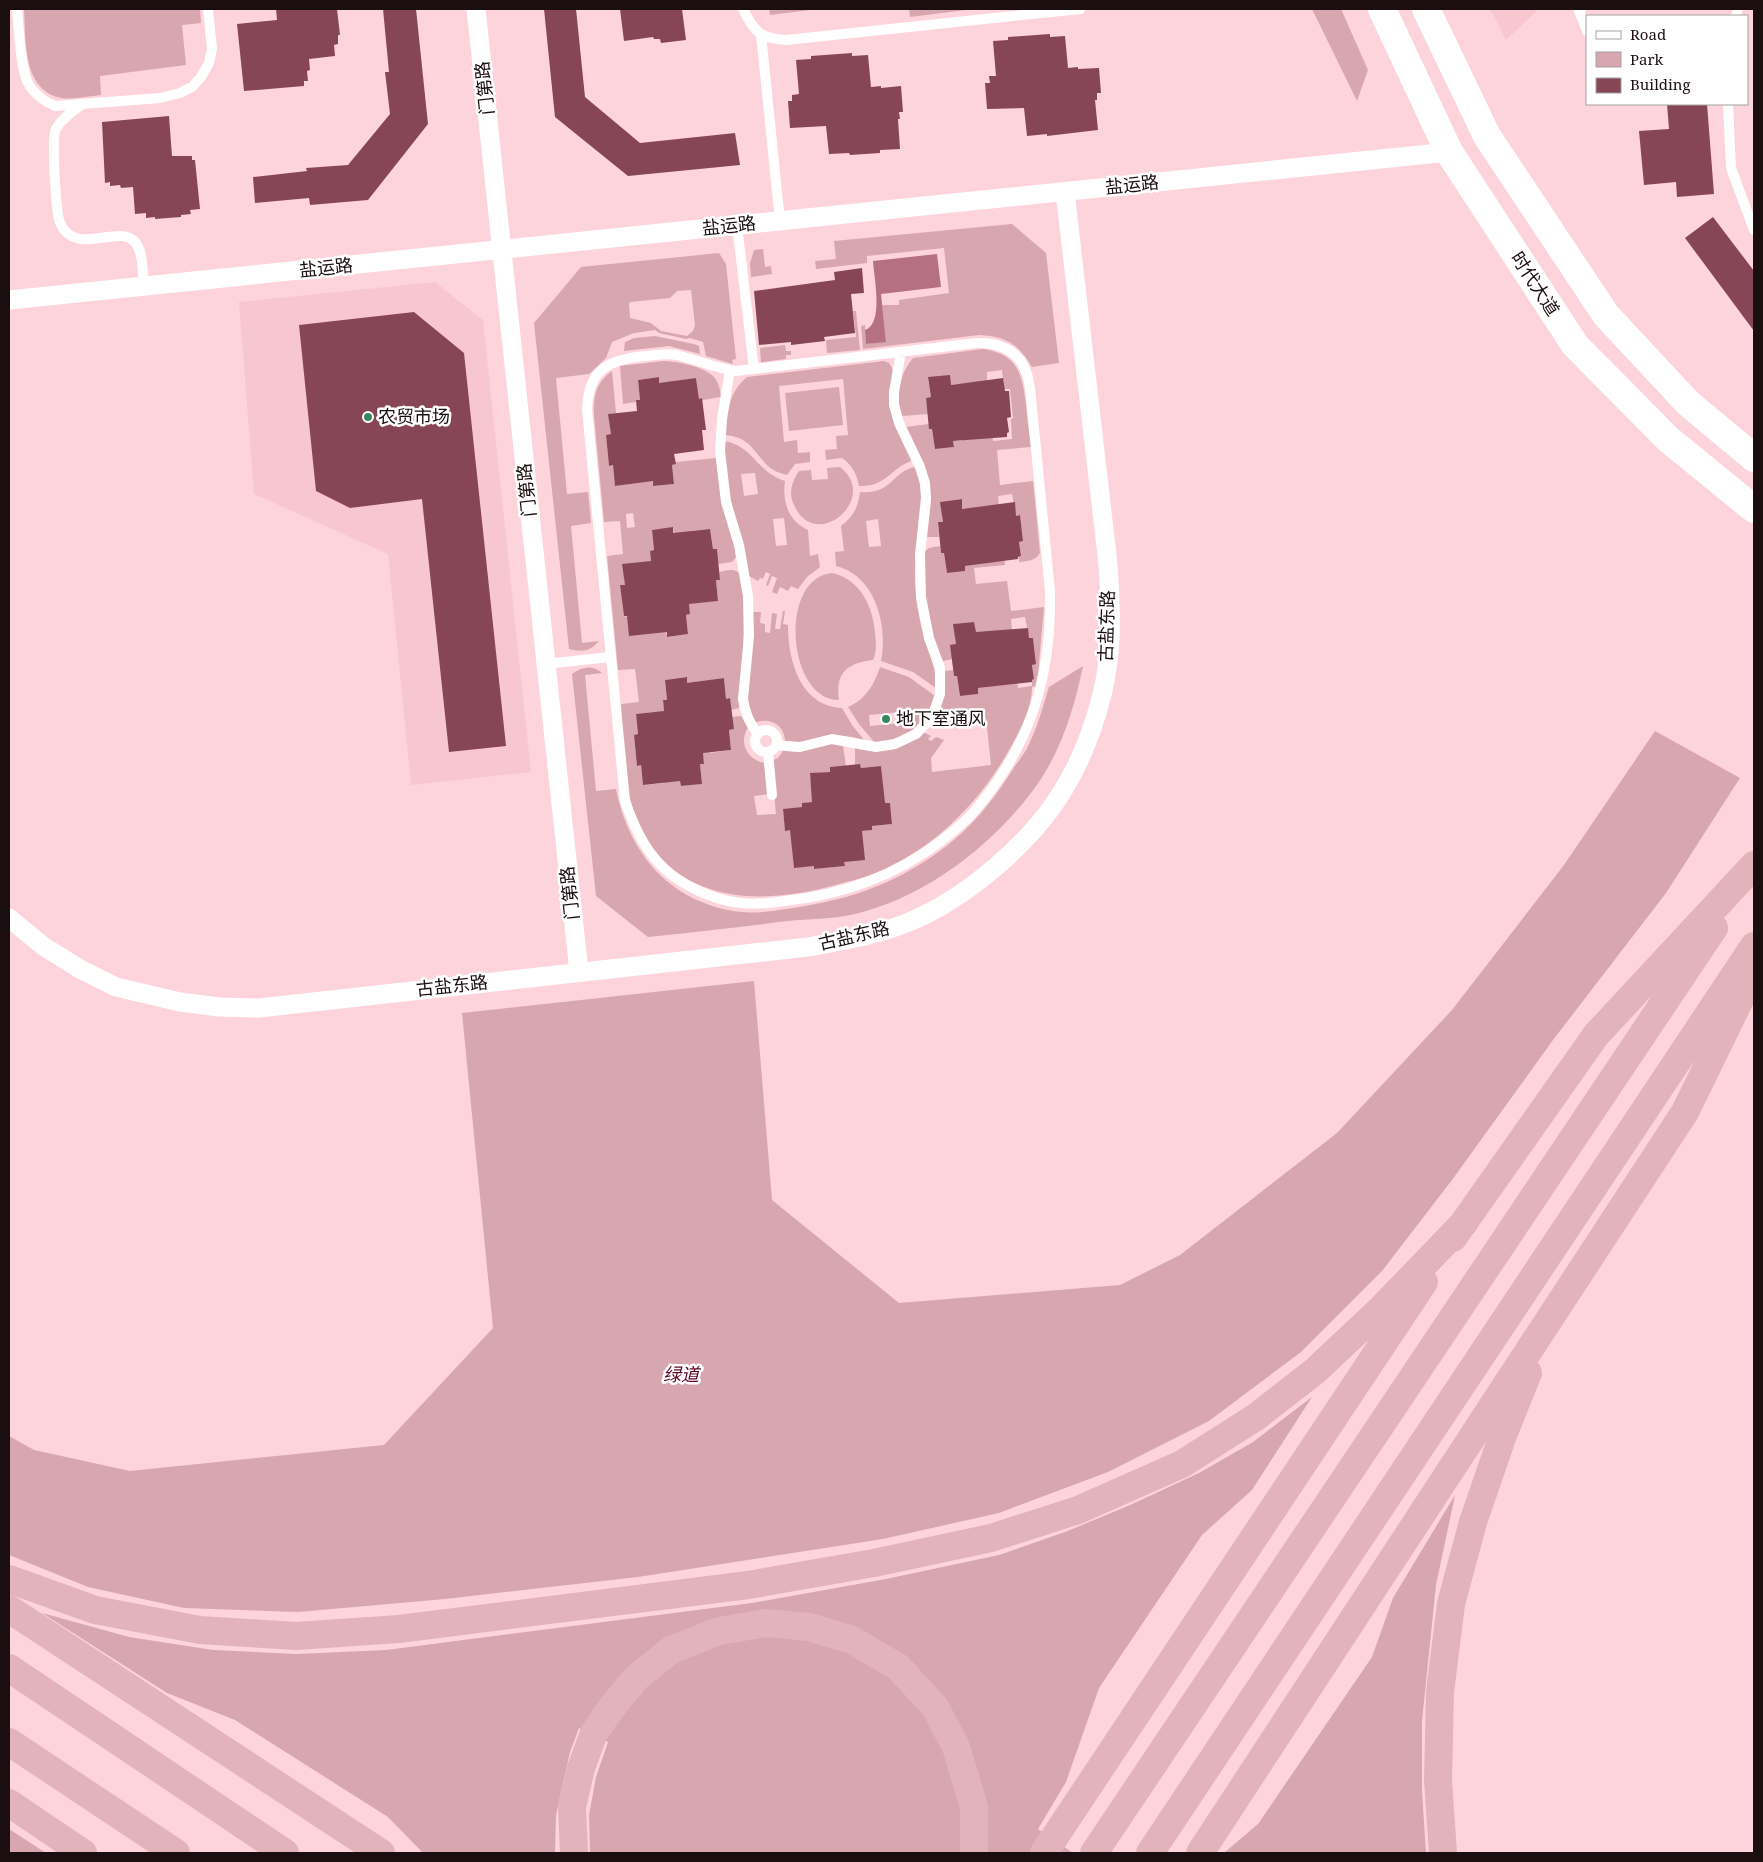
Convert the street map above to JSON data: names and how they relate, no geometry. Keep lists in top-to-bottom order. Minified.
{"streets":{"main road":["时代大道"],"street":["门第路","盐运路","古盐东路"]},"crossings":[["门第路","盐运路"],["门第路","古盐东路"],["盐运路","时代大道"],["盐运路","古盐东路"]],"parks":["绿道"],"places":["农贸市场","地下室通风"],"legend":["Road","Park","Building"]}
